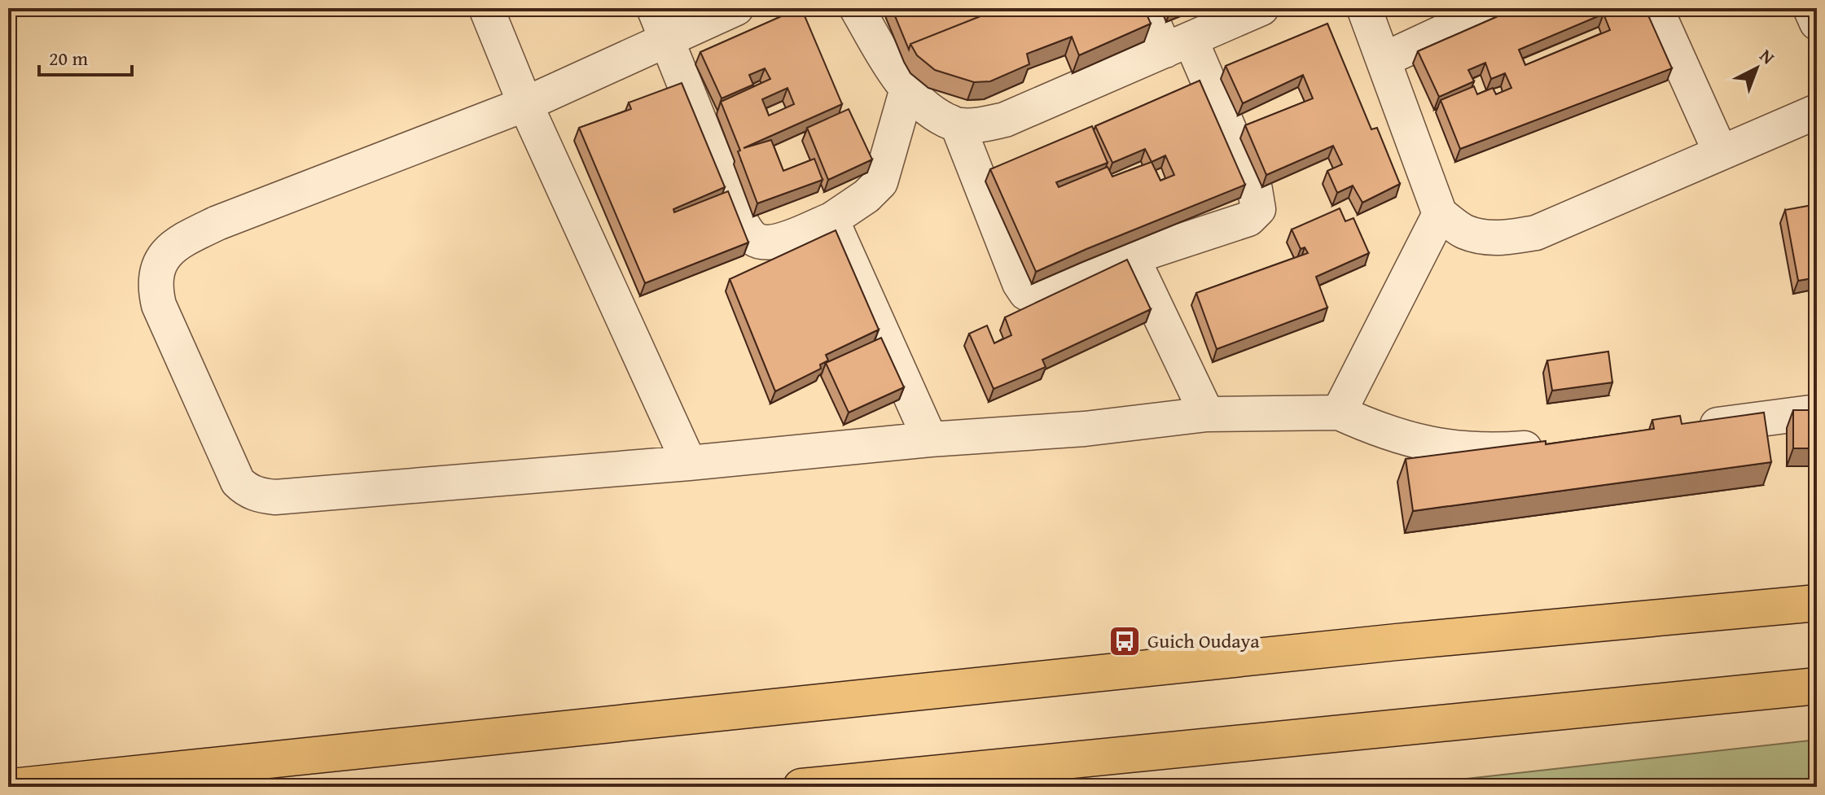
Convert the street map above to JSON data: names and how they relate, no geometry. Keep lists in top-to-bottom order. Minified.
{"places":{"bus stop":["Guich Oudaya"]},"scale_bar":"20 m","north":"top right"}
